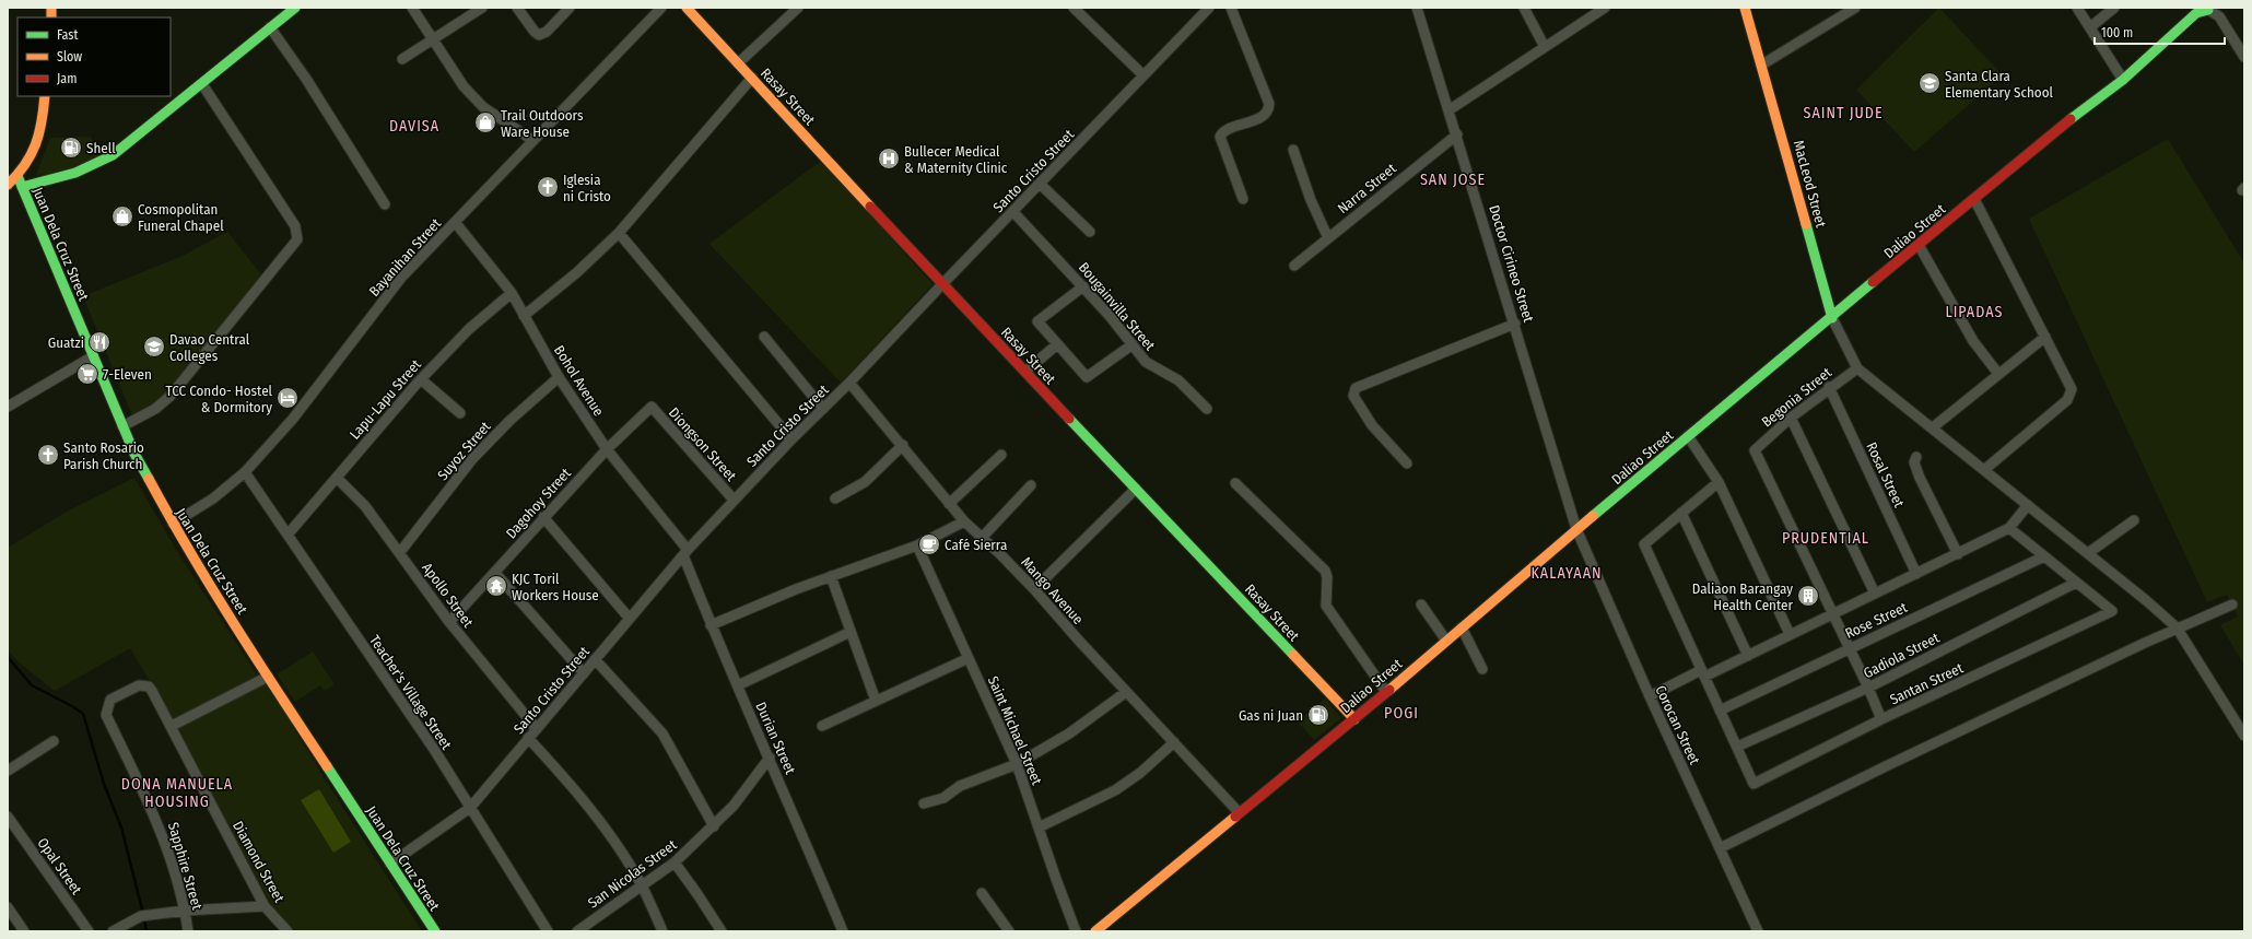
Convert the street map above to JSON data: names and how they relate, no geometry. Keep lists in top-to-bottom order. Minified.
{"streets":{"street":["Rasay Street","Santo Cristo Street","MacLeod Street","Narra Street","Daliao Street","Juan Dela Cruz Street","Bayanihan Street","Doctor Cirineo Street","Bougainvilla Street","Bohol Avenue","Begonia Street","Lapu-Lapu Street","Diongson Street","Suyoz Street","Rosal Street","Dagohoy Street","Mango Avenue","Apollo Street","Rose Street","Gadiola Street","Santan Street","Teacher's Village Street","Corocan Street","Saint Michael Street","Durian Street","Diamond Street","Opal Street","Sapphire Street","San Nicolas Street"]},"crossings":[["Rasay Street","Santo Cristo Street"],["Rasay Street","Daliao Street"],["Santo Cristo Street","Juan Dela Cruz Street"],["Santo Cristo Street","Bougainvilla Street"],["Santo Cristo Street","Bohol Avenue"],["Santo Cristo Street","Diongson Street"],["Santo Cristo Street","Mango Avenue"],["Santo Cristo Street","Apollo Street"],["Santo Cristo Street","Teacher's Village Street"],["Santo Cristo Street","Durian Street"],["MacLeod Street","Daliao Street"],["Narra Street","Doctor Cirineo Street"],["Daliao Street","Doctor Cirineo Street"],["Daliao Street","Mango Avenue"],["Daliao Street","Corocan Street"],["Juan Dela Cruz Street","Bayanihan Street"],["Bayanihan Street","Bohol Avenue"],["Bayanihan Street","Teacher's Village Street"],["Doctor Cirineo Street","Corocan Street"],["Bohol Avenue","Lapu-Lapu Street"],["Bohol Avenue","Suyoz Street"],["Bohol Avenue","Dagohoy Street"],["Bohol Avenue","Durian Street"],["Begonia Street","Rosal Street"],["Lapu-Lapu Street","Apollo Street"],["Lapu-Lapu Street","Teacher's Village Street"],["Diongson Street","Dagohoy Street"],["Suyoz Street","Apollo Street"],["Dagohoy Street","Apollo Street"],["Gadiola Street","Santan Street"],["Durian Street","San Nicolas Street"],["Diamond Street","Sapphire Street"]],"districts":["SAINT JUDE","DAVISA","SAN JOSE","LIPADAS","PRUDENTIAL","KALAYAAN","POGI","DONA MANUELA HOUSING"],"places":{"school or university":["Santa Clara Elementary School","Davao Central Colleges"],"shop":["Trail Outdoors Ware House","Cosmopolitan Funeral Chapel"],"fuel station":["Shell","Gas ni Juan"],"hospital":["Bullecer Medical & Maternity Clinic"],"church":["Iglesia ni Cristo","Santo Rosario Parish Church"],"restaurant":["Guatzi"],"supermarket":["7-Eleven"],"hotel":["TCC Condo- Hostel & Dormitory"],"cafe":["Café Sierra"],"temple":["KJC Toril Workers House"],"building":["Daliaon Barangay Health Center"]},"legend":["Fast","Slow","Jam"],"scale_bar":"100 m"}
